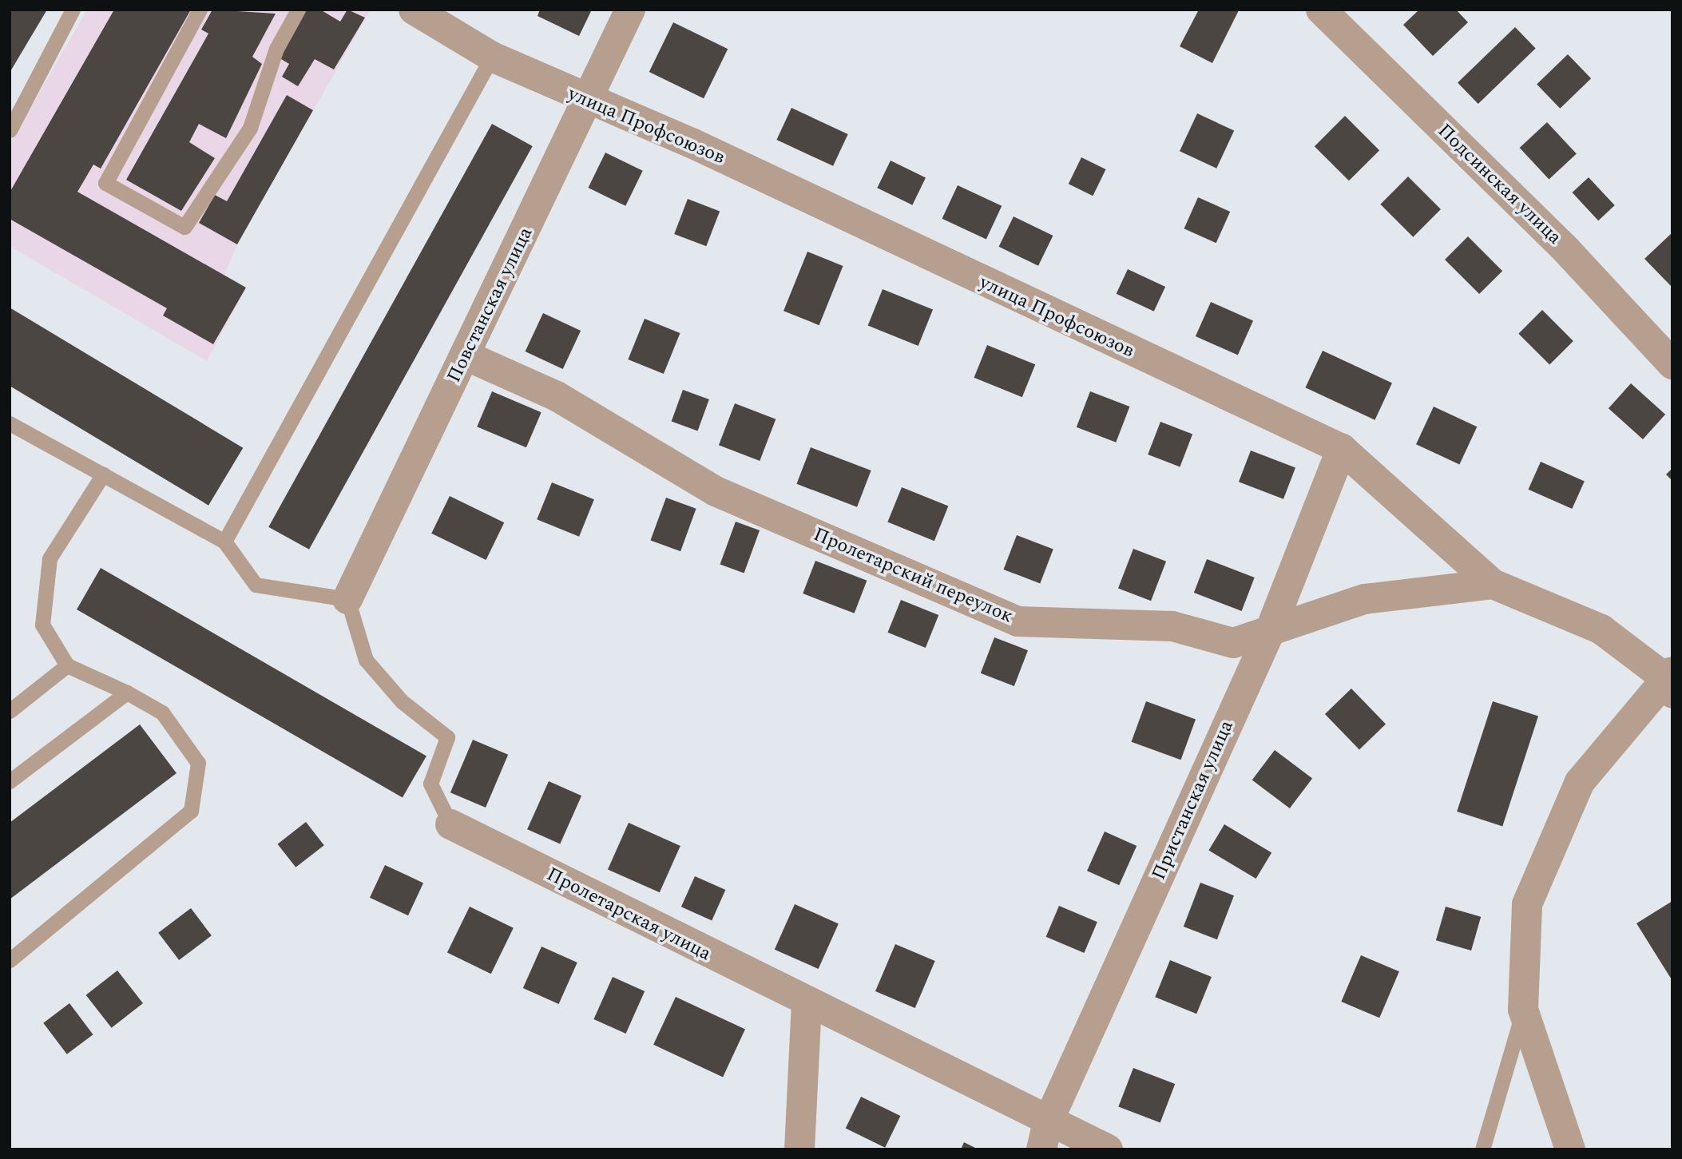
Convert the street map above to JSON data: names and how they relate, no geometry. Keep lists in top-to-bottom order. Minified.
{"streets":{"street":["улица Профсоюзов","Подсинская улица","Повстанская улица","Пролетарский переулок","Пристанская улица","Пролетарская улица"]},"crossings":[["улица Профсоюзов","Повстанская улица"],["улица Профсоюзов","Пролетарский переулок"],["улица Профсоюзов","Пристанская улица"],["Повстанская улица","Пролетарский переулок"],["Пролетарский переулок","Пристанская улица"],["Пристанская улица","Пролетарская улица"]]}
